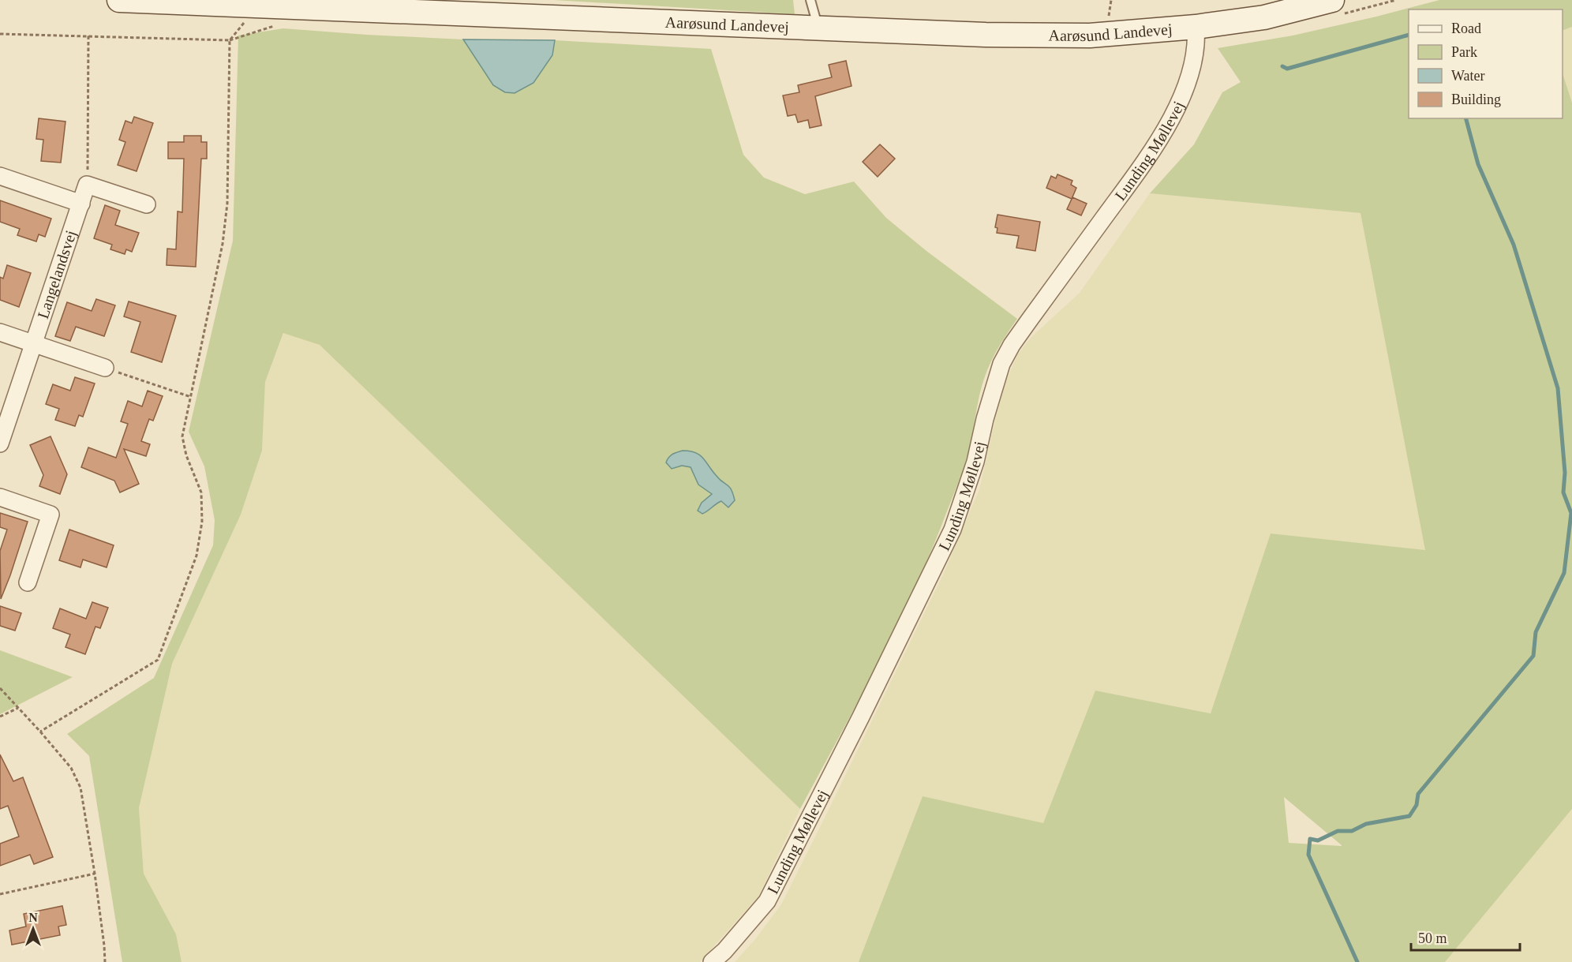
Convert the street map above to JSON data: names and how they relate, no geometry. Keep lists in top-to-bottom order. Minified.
{"streets":{"street":["Aarøsund Landevej","Lunding Møllevej","Langelandsvej"]},"crossings":[["Aarøsund Landevej","Lunding Møllevej"]],"legend":["Road","Park","Water","Building"],"scale_bar":"50 m","north":"top"}
